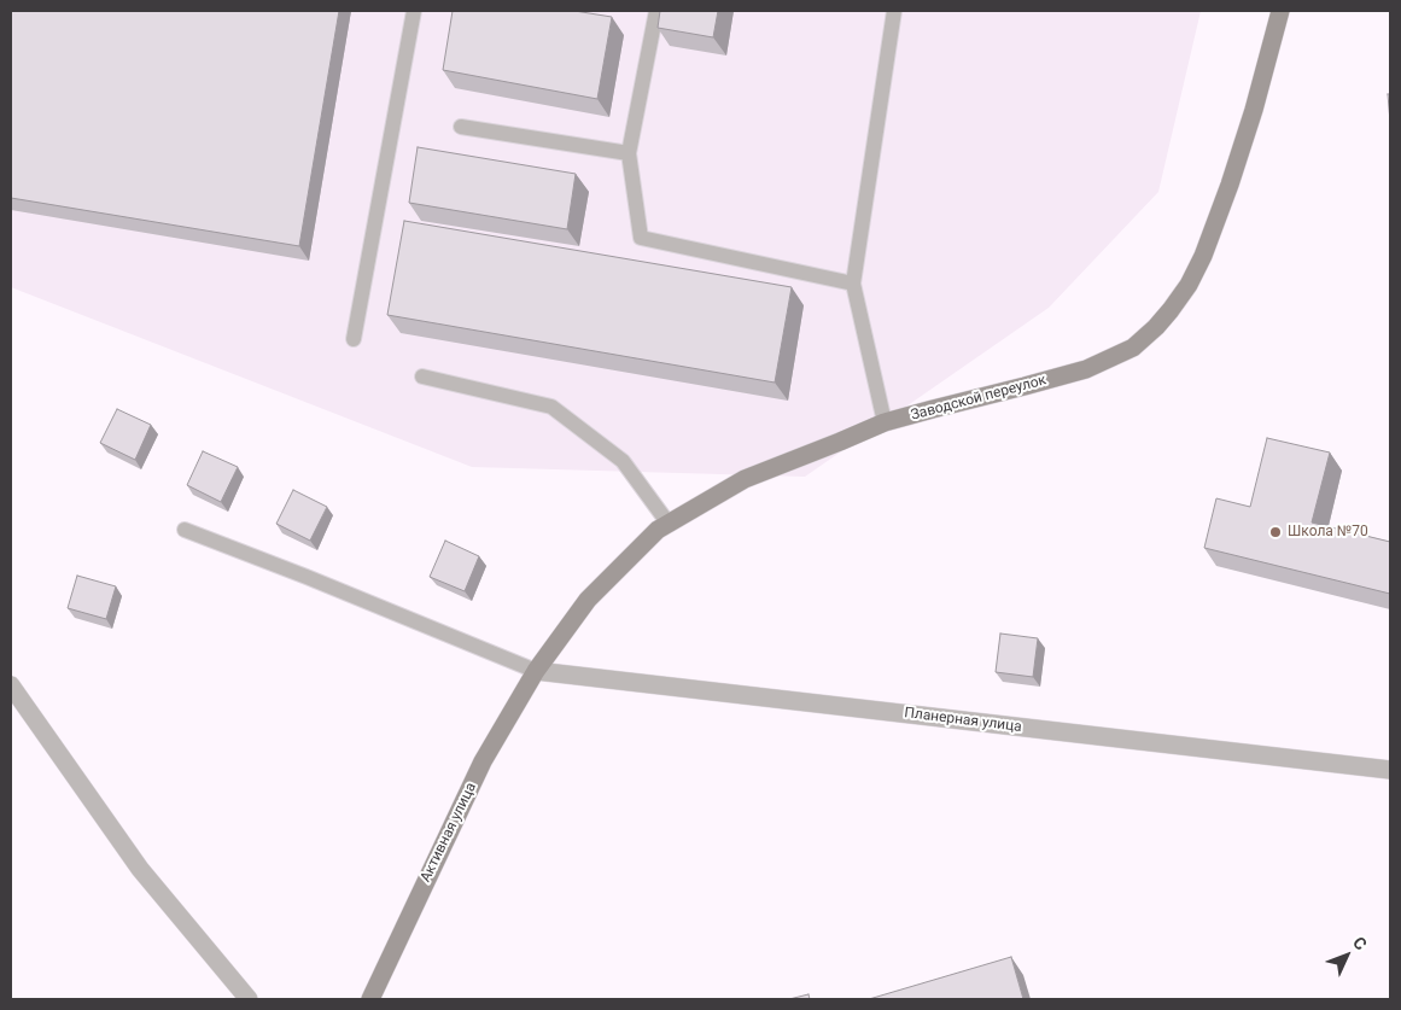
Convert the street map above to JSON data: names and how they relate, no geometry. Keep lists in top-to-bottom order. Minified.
{"streets":{"main road":["Заводской переулок","Активная улица"],"street":["Планерная улица"]},"crossings":[["Заводской переулок","Планерная улица"],["Заводской переулок","Активная улица"],["Планерная улица","Активная улица"]],"places":["Школа №70"],"north":"top right"}
